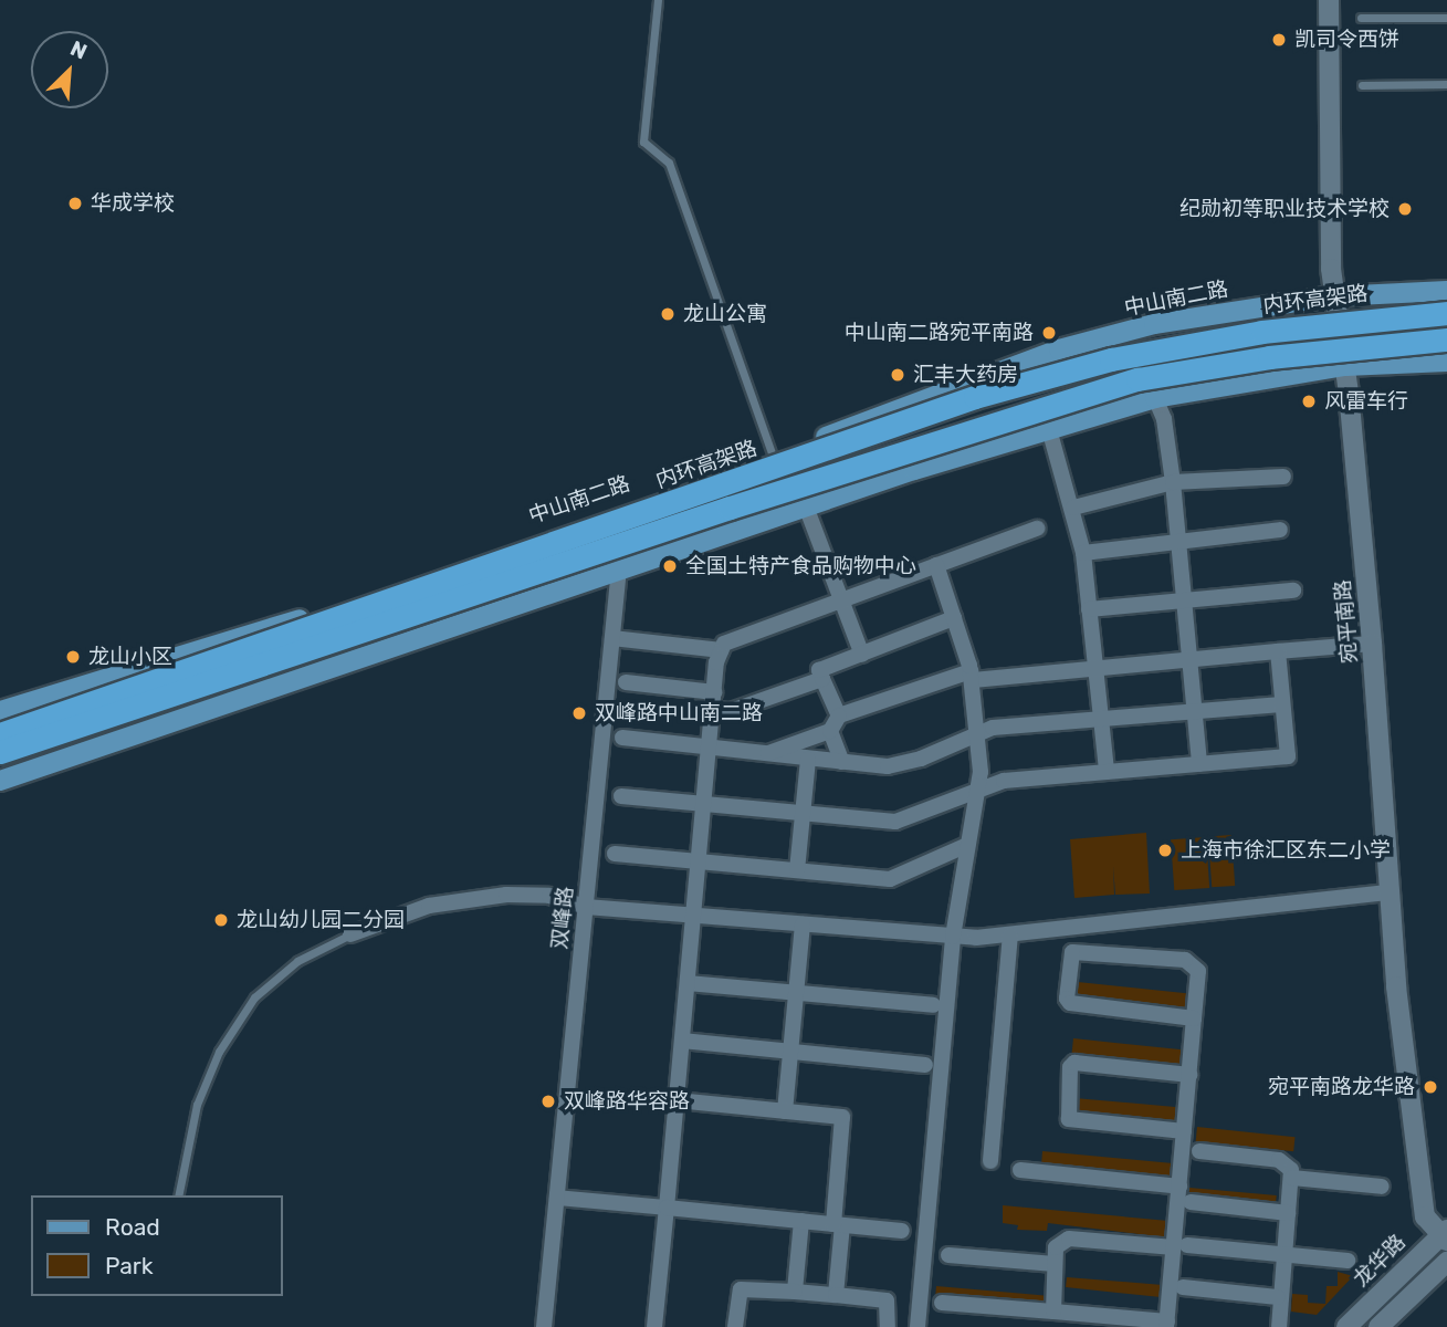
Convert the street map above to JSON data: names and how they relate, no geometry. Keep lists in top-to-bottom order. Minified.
{"streets":{"highway":["内环高架路"],"main road":["中山南二路","宛平南路","龙华路"],"street":["双峰路"]},"crossings":[["中山南二路","宛平南路"],["中山南二路","双峰路"],["宛平南路","龙华路"]],"places":["凯司令西饼","华成学校","纪勋初等职业技术学校","龙山公寓","中山南二路宛平南路","汇丰大药房","风雷车行","全国土特产食品购物中心","龙山小区","双峰路中山南二路","上海市徐汇区东二小学","龙山幼儿园二分园","宛平南路龙华路","双峰路华容路"],"legend":["Road","Park"],"north":"top right"}
